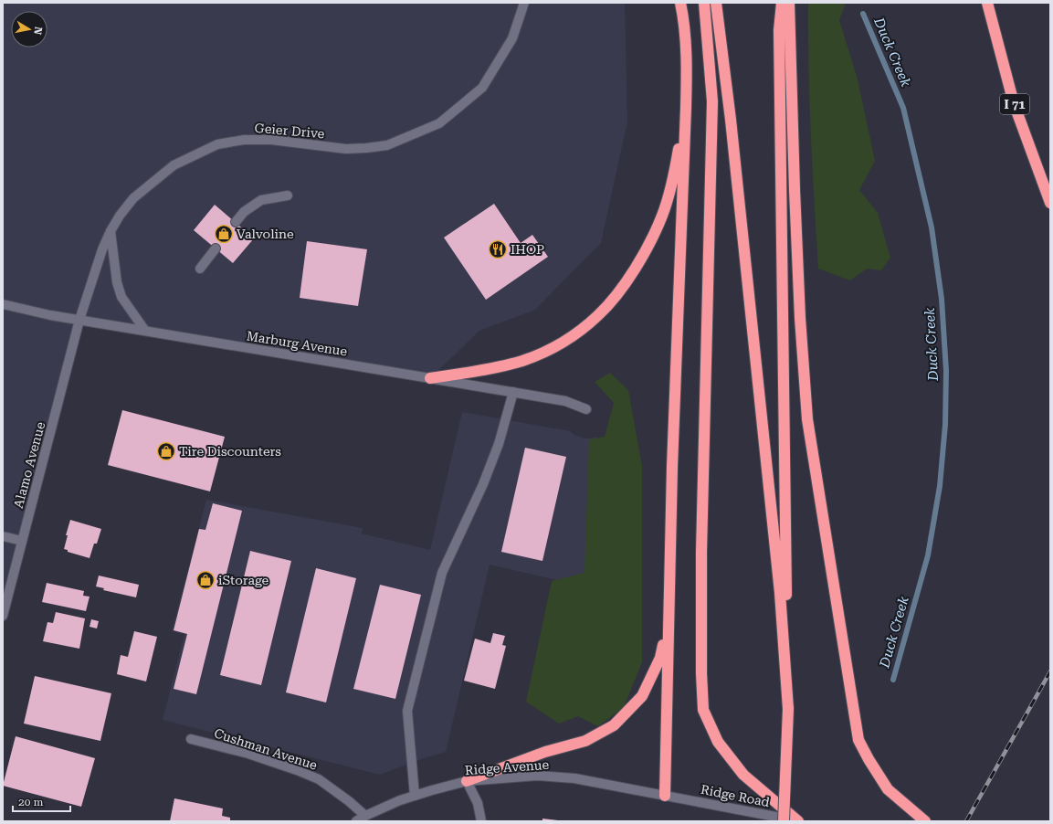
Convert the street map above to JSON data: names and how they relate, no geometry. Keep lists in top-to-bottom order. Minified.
{"streets":{"highway":["I 71"],"street":["Geier Drive","Marburg Avenue","Alamo Avenue","Cushman Avenue","Ridge Avenue","Ridge Road"]},"crossings":[["Geier Drive","Marburg Avenue"],["Geier Drive","Alamo Avenue"],["Marburg Avenue","Alamo Avenue"],["Cushman Avenue","Ridge Avenue"],["Ridge Avenue","Ridge Road"]],"water":["Duck Creek"],"places":{"shop":["Valvoline","Tire Discounters","iStorage"],"restaurant":["IHOP"]},"scale_bar":"20 m","north":"right"}
